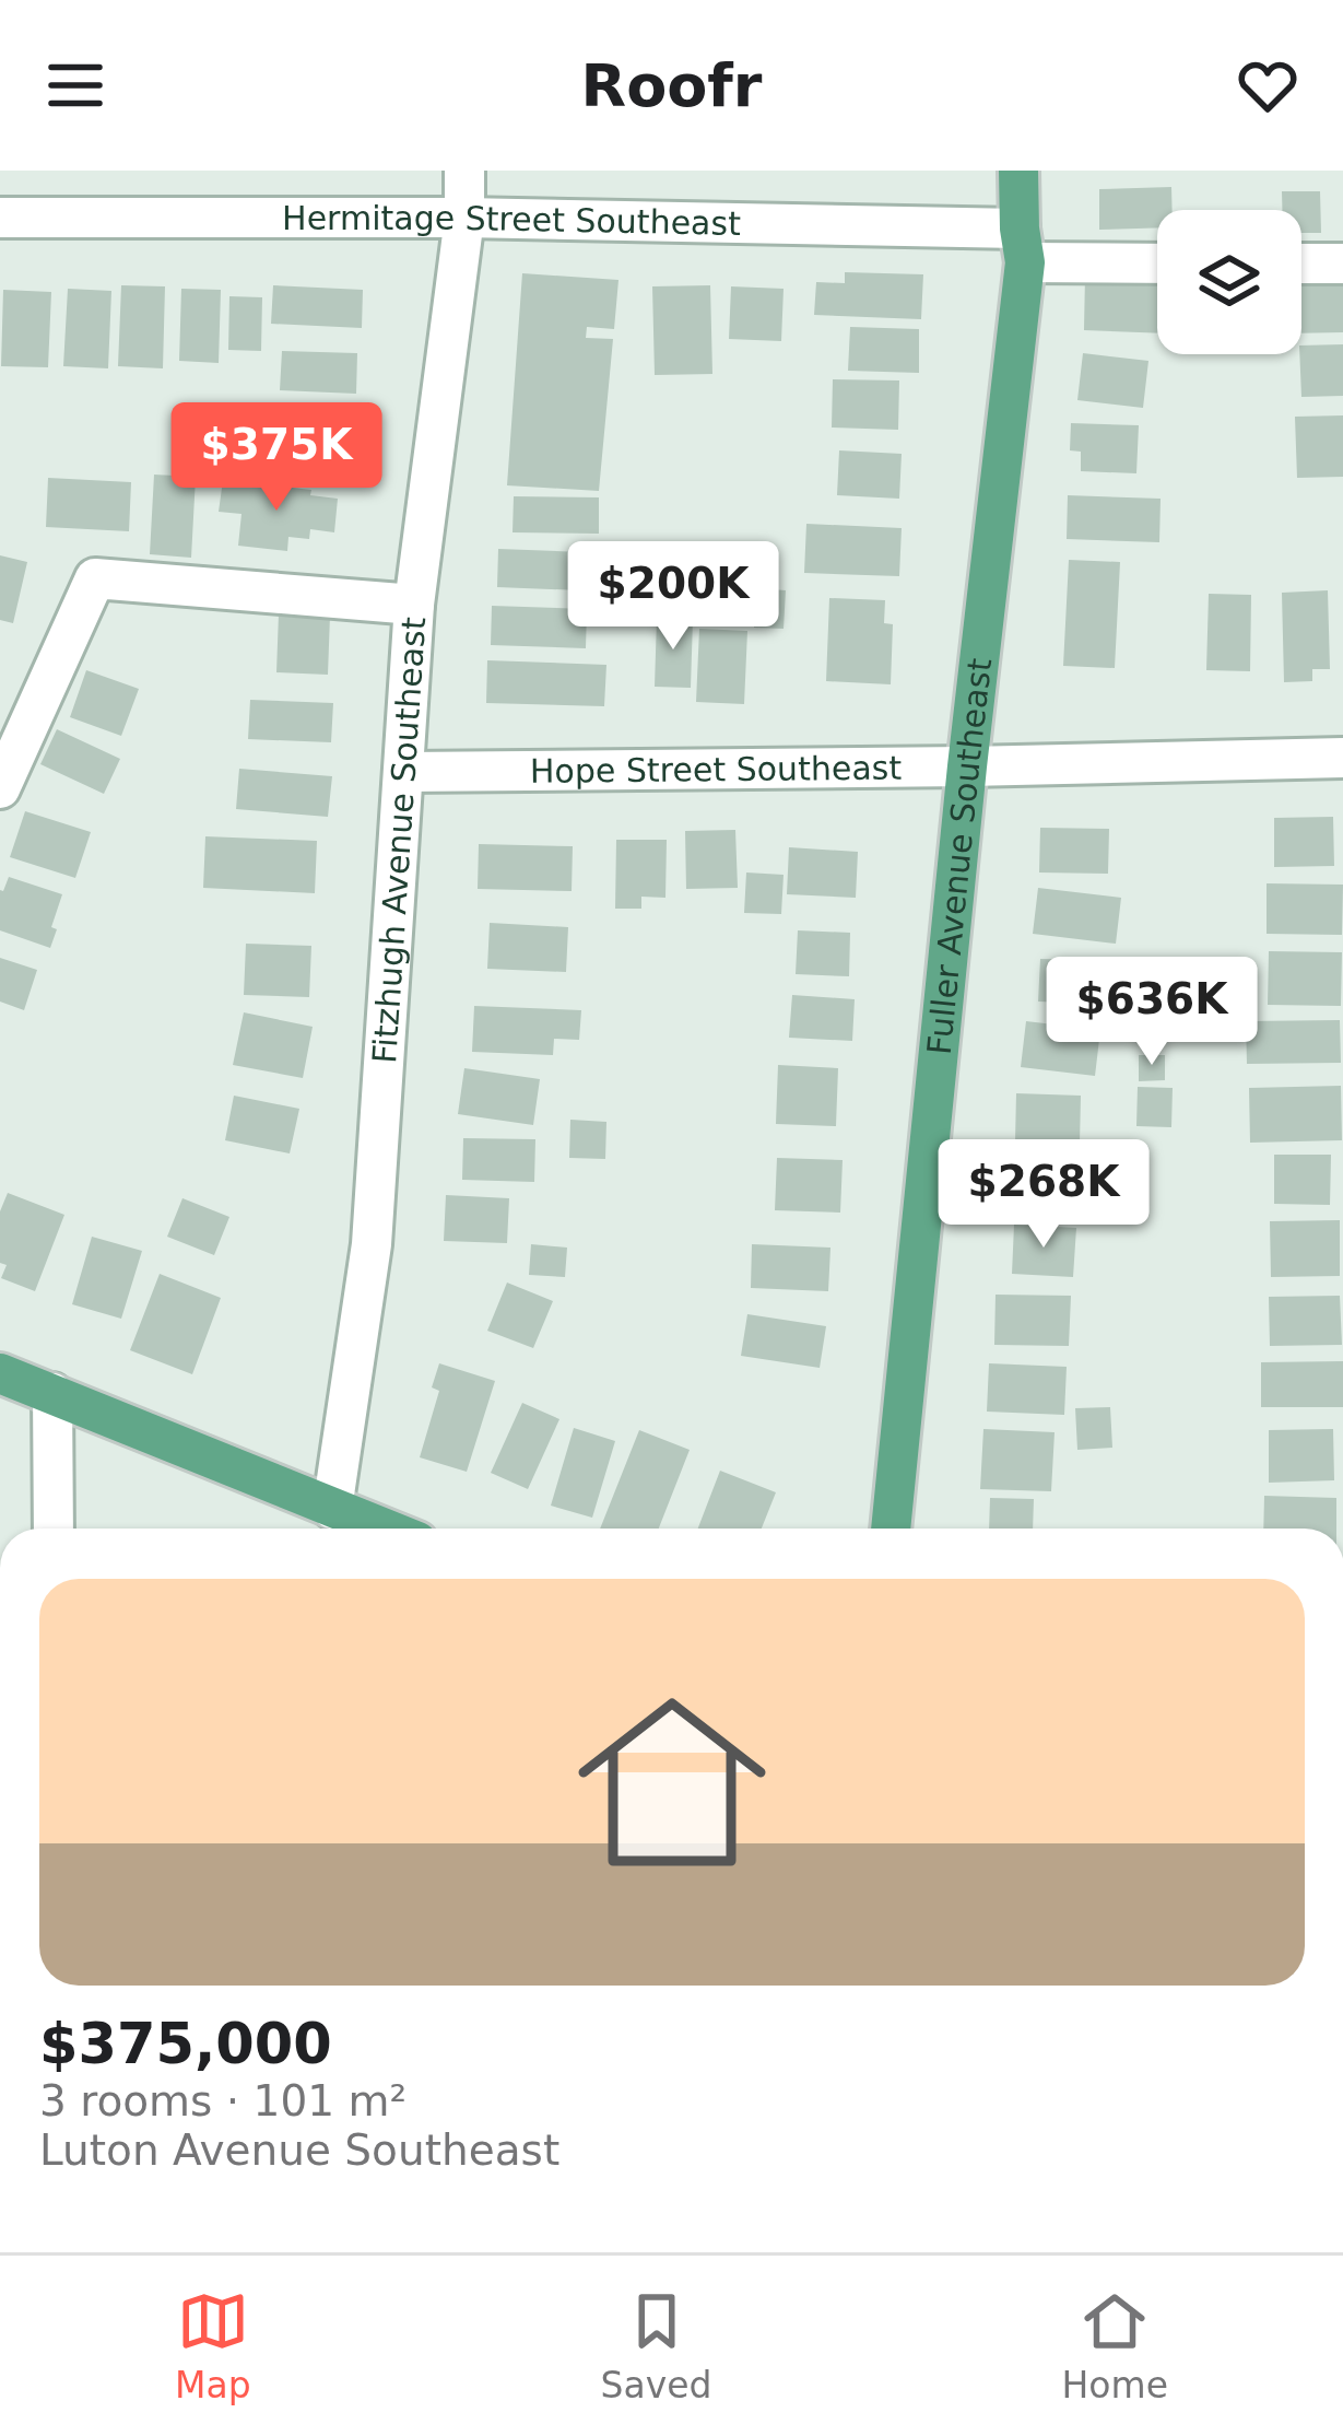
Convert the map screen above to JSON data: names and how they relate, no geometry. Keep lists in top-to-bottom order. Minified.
{"streets":{"main road":["Fuller Avenue Southeast"],"street":["Hermitage Street Southeast","Hope Street Southeast","Fitzhugh Avenue Southeast"]},"crossings":[["Hermitage Street Southeast","Fitzhugh Avenue Southeast"],["Hermitage Street Southeast","Fuller Avenue Southeast"],["Hope Street Southeast","Fitzhugh Avenue Southeast"],["Hope Street Southeast","Fuller Avenue Southeast"]],"page":{"header":"Roofr","price":["$375K","$200K","$636K","$268K"],"list":[{"name":"$375,000","note":"3 rooms · 101 m² · Luton Avenue Southeast"}],"tabs":["Map","Saved","Home"]}}
